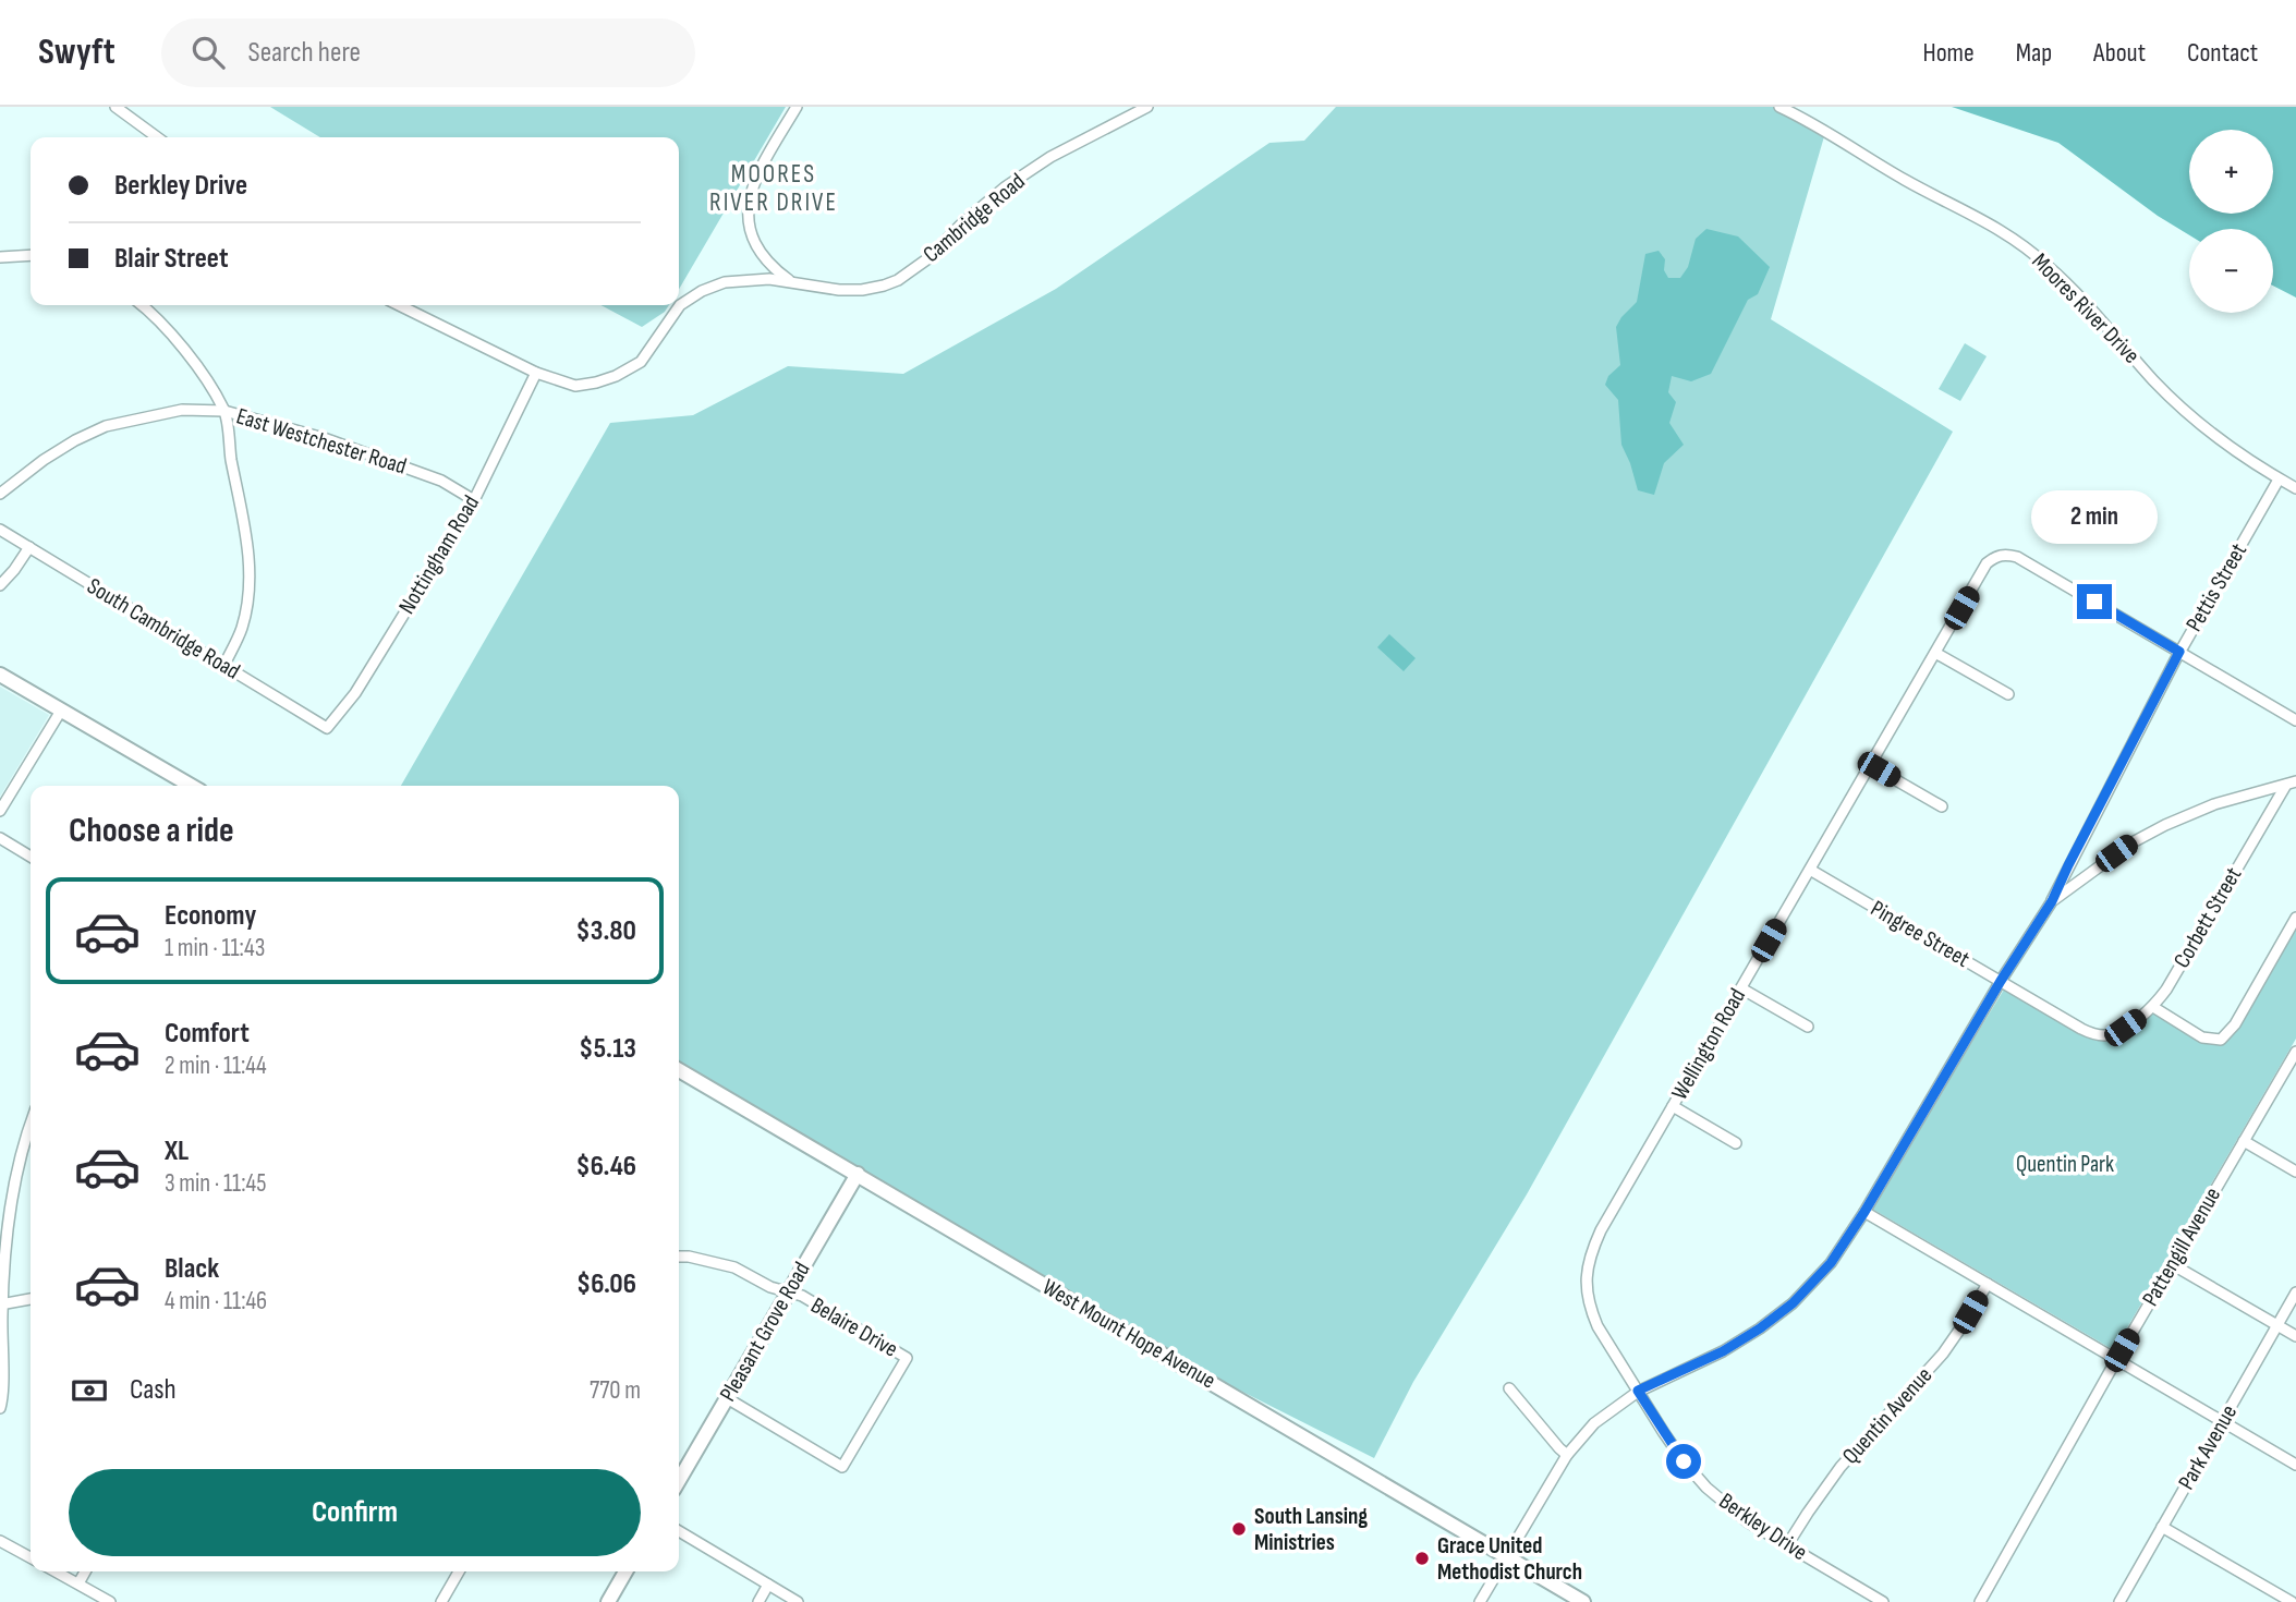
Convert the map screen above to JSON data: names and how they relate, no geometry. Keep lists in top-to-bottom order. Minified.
{"streets":{"street":["Cambridge Road","Moores River Drive","East Westchester Road","Nottingham Road","Pettis Street","South Cambridge Road","Corbett Street","Pingree Street","Wellington Road","Pattengill Avenue","Belaire Drive","Pleasant Grove Road","West Mount Hope Avenue","Quentin Avenue","Park Avenue","Berkley Drive"]},"crossings":[["Cambridge Road","Nottingham Road"],["Moores River Drive","Pettis Street"],["East Westchester Road","Nottingham Road"],["Nottingham Road","South Cambridge Road"],["Pettis Street","Wellington Road"],["Corbett Street","Pingree Street"],["Pingree Street","Wellington Road"],["Wellington Road","Berkley Drive"],["Belaire Drive","Pleasant Grove Road"],["Pleasant Grove Road","West Mount Hope Avenue"],["Quentin Avenue","Berkley Drive"]],"districts":["MOORES RIVER DRIVE"],"parks":["Quentin Park"],"places":["South Lansing Ministries","Grace United Methodist Church"],"page":{"header":"Swyft","search":"Search here","nav":["Home","Map","About","Contact"],"map_buttons":["+","−"],"banner":["Berkley Drive","Blair Street"],"bubble":"2 min","heading":"Choose a ride","list":[{"name":"Economy","note":"1 min · 11:43","value":"$3.80"},{"name":"Comfort","note":"2 min · 11:44","value":"$5.13"},{"name":"XL","note":"3 min · 11:45","value":"$6.46"},{"name":"Black","note":"4 min · 11:46","value":"$6.06"}],"pay":["Cash","770 m"],"buttons":"Confirm"}}
